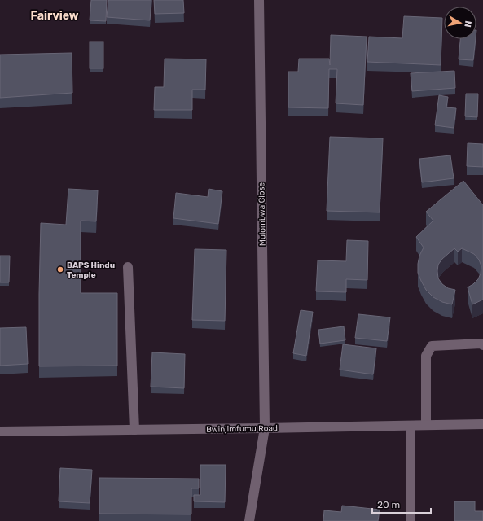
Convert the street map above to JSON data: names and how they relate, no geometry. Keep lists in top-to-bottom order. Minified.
{"streets":{"street":["Mulombwa Close","Bwinjimfumu Road"]},"crossings":[["Mulombwa Close","Bwinjimfumu Road"]],"districts":["Fairview"],"places":["BAPS Hindu Temple"],"scale_bar":"20 m","north":"right"}
